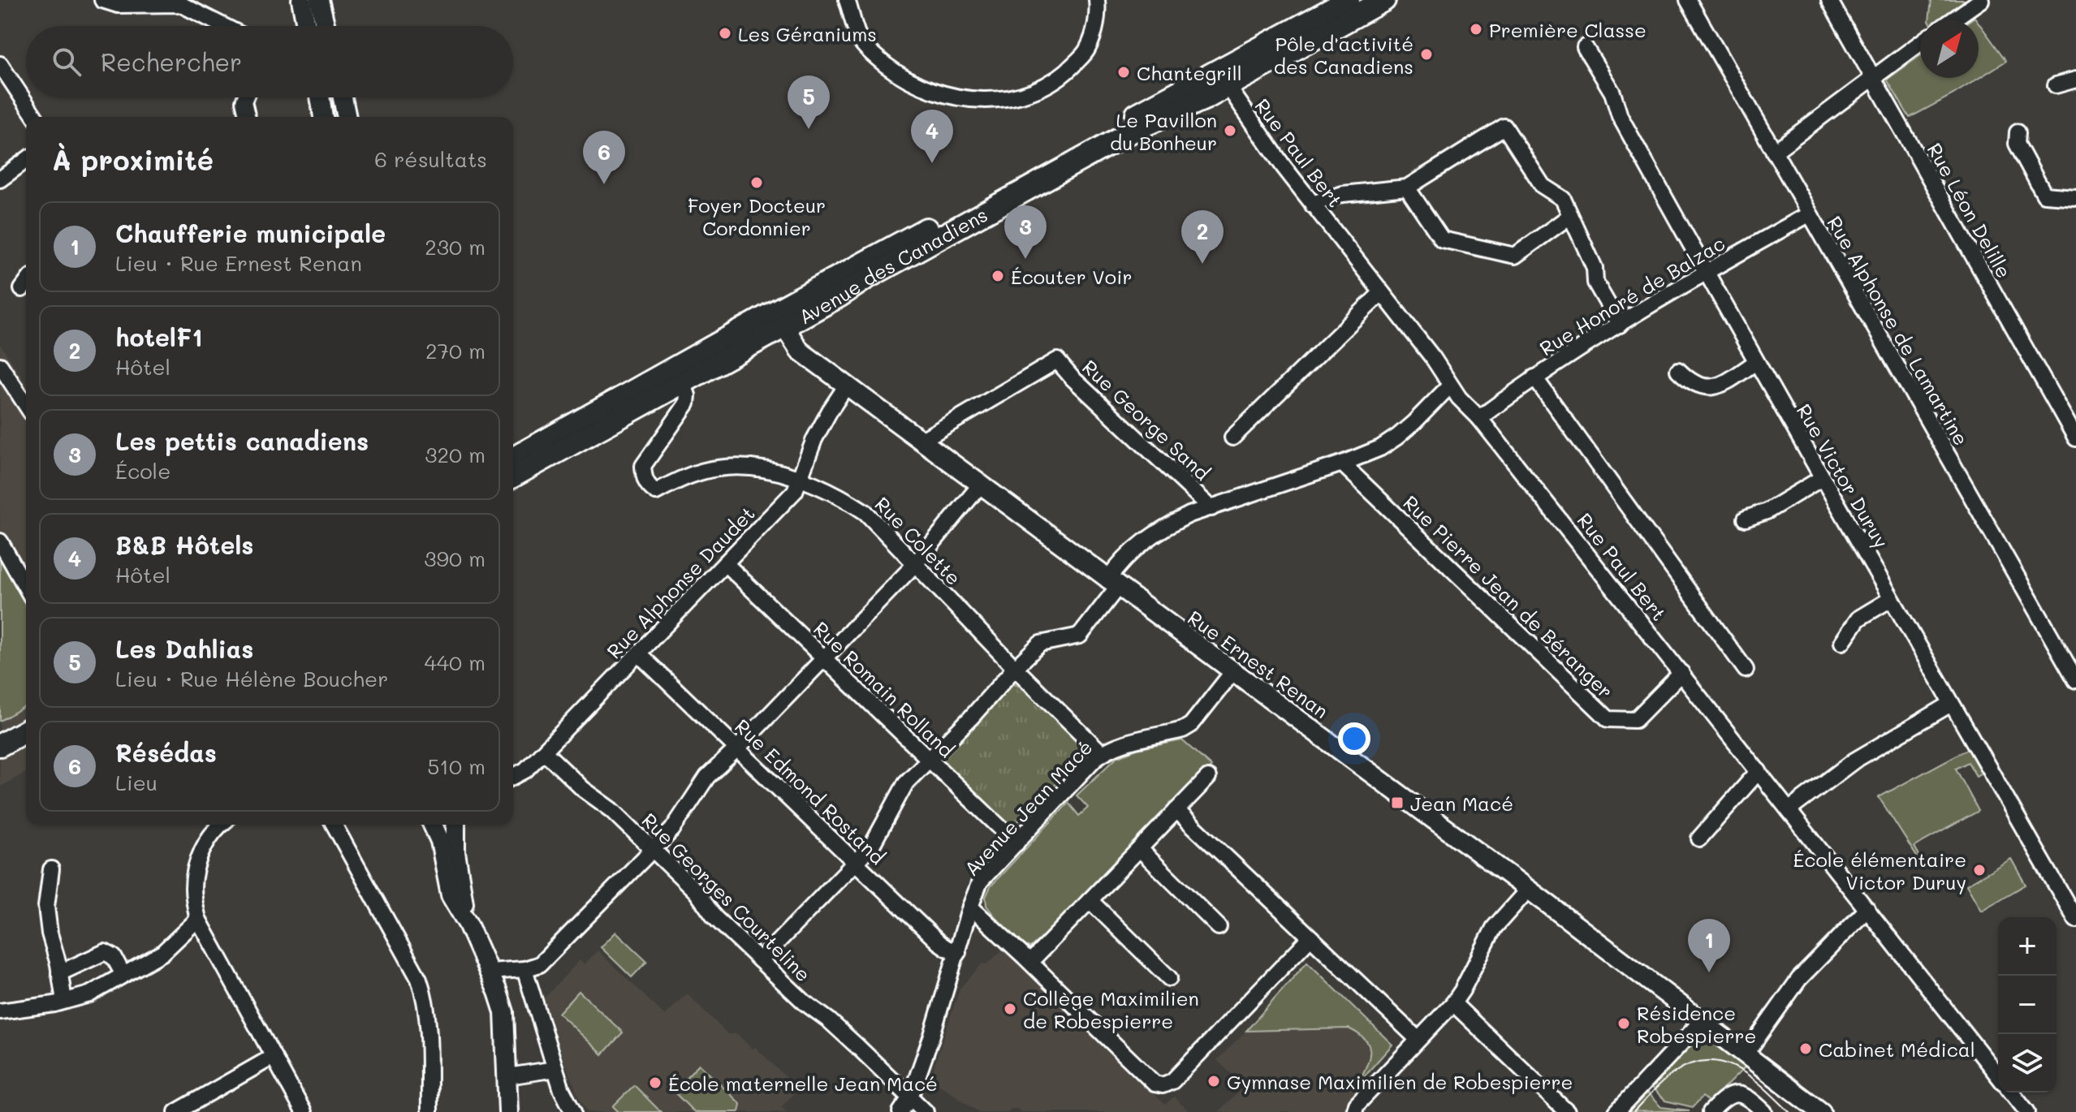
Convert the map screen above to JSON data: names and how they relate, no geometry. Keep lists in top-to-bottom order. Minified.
{"streets":{"main road":["Avenue des Canadiens"],"street":["Rue Paul Bert","Rue Léon Delille","Rue Honoré de Balzac","Rue Alphonse de Lamartine","Rue George Sand","Rue Victor Duruy","Rue Colette","Rue Alphonse Daudet","Rue Pierre Jean de Béranger","Rue Ernest Renan","Rue Romain Rolland","Rue Edmond Rostand","Avenue Jean Macé","Rue Georges Courteline"]},"crossings":[["Rue Paul Bert","Avenue des Canadiens"],["Rue Paul Bert","Rue Honoré de Balzac"],["Rue Paul Bert","Rue Pierre Jean de Béranger"],["Avenue des Canadiens","Rue Colette"],["Avenue des Canadiens","Rue Ernest Renan"],["Rue Honoré de Balzac","Rue Alphonse de Lamartine"],["Rue Honoré de Balzac","Rue Victor Duruy"],["Rue George Sand","Rue Ernest Renan"],["Rue Colette","Rue Alphonse Daudet"],["Rue Colette","Avenue Jean Macé"],["Rue Alphonse Daudet","Rue Ernest Renan"],["Rue Alphonse Daudet","Rue Romain Rolland"],["Rue Alphonse Daudet","Rue Edmond Rostand"],["Rue Alphonse Daudet","Rue Georges Courteline"],["Rue Ernest Renan","Avenue Jean Macé"],["Rue Romain Rolland","Avenue Jean Macé"],["Rue Edmond Rostand","Avenue Jean Macé"],["Avenue Jean Macé","Rue Georges Courteline"]],"places":{"other":["Première Classe","Les Géraniums","Pôle d'activité des Canadiens","Chantegrill","Le Pavillon du Bonheur","Foyer Docteur Cordonnier","Écouter Voir","École élémentaire Victor Duruy","Collège Maximilien de Robespierre","Résidence Robespierre","Cabinet Médical","Gymnase Maximilien de Robespierre","École maternelle Jean Macé"],"transit":["Jean Macé"]},"north":"top right","page":{"search":"Rechercher","pins":["5","4","6","3","2","1"],"heading":["À proximité","6 résultats"],"list":[{"mark":"1","name":"Chaufferie municipale","note":"Lieu · Rue Ernest Renan","value":"230 m"},{"mark":"2","name":"hotelF1","note":"Hôtel","value":"270 m"},{"mark":"3","name":"Les pettis canadiens","note":"École","value":"320 m"},{"mark":"4","name":"B&B Hôtels","note":"Hôtel","value":"390 m"},{"mark":"5","name":"Les Dahlias","note":"Lieu · Rue Hélène Boucher","value":"440 m"},{"mark":"6","name":"Résédas","note":"Lieu","value":"510 m"}],"map_buttons":["+","−"]}}
